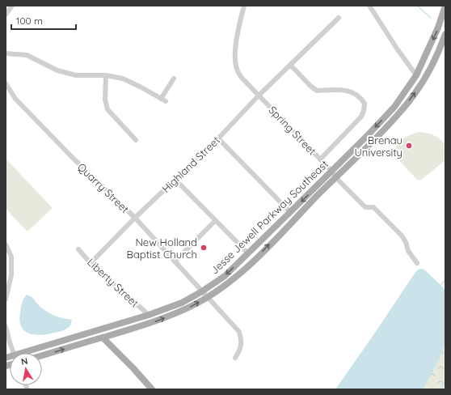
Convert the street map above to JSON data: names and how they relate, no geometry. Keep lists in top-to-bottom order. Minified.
{"streets":{"main road":["Jesse Jewell Parkway Southeast"],"street":["Spring Street","Highland Street","Quarry Street","Liberty Street"]},"crossings":[["Spring Street","Highland Street"],["Spring Street","Jesse Jewell Parkway Southeast"],["Highland Street","Quarry Street"],["Highland Street","Liberty Street"],["Quarry Street","Jesse Jewell Parkway Southeast"],["Jesse Jewell Parkway Southeast","Liberty Street"]],"places":["Brenau University","New Holland Baptist Church"],"scale_bar":"100 m","north":"top"}
